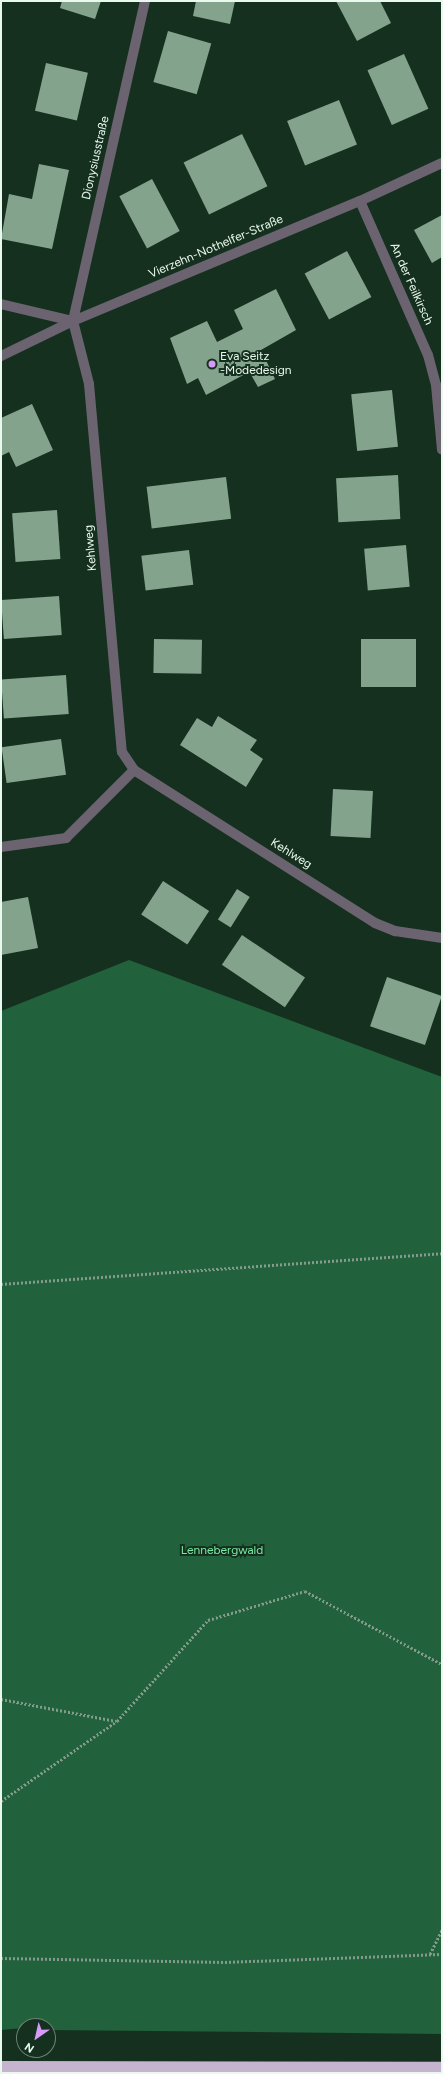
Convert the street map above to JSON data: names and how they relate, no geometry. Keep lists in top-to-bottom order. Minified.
{"streets":{"street":["Dionysiusstraße","Vierzehn-Nothelfer-Straße","An der Feilkirsch","Kehlweg"]},"crossings":[["Dionysiusstraße","Vierzehn-Nothelfer-Straße"],["Dionysiusstraße","Kehlweg"],["Vierzehn-Nothelfer-Straße","An der Feilkirsch"],["Vierzehn-Nothelfer-Straße","Kehlweg"]],"parks":["Lennebergwald"],"places":["Eva Seitz -Modedesign"],"north":"bottom left"}
